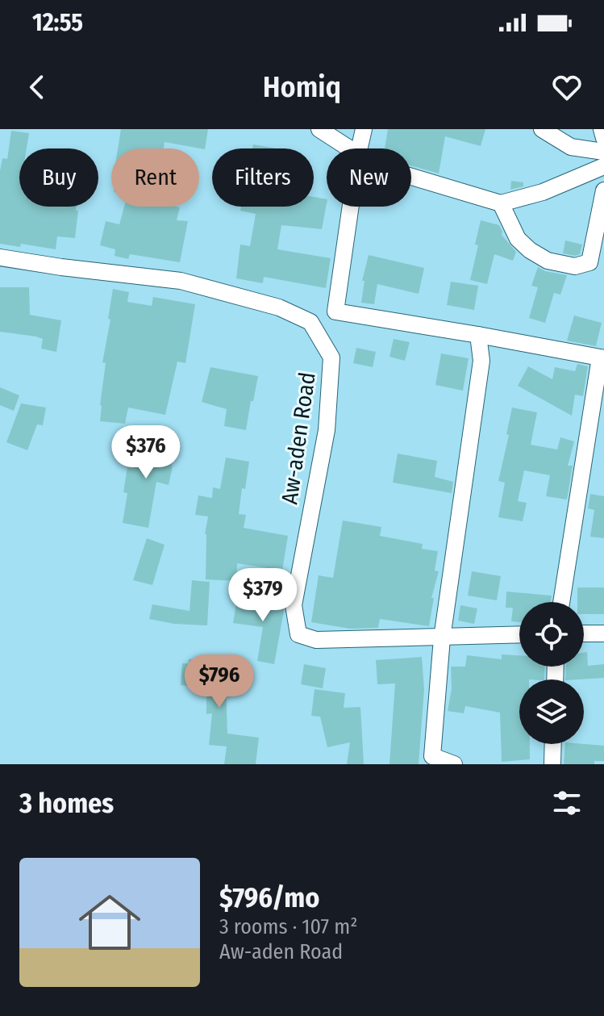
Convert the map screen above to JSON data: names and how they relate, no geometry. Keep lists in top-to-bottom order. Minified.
{"streets":{"street":["Aw-aden Road"]},"page":{"status":"12:55","header":"Homiq","chip":["Buy","Rent","Filters","New"],"price":["$376","$379","$796"],"heading":"3 homes","list":[{"name":"$796/mo","note":"3 rooms · 107 m² · Aw-aden Road"}]}}
